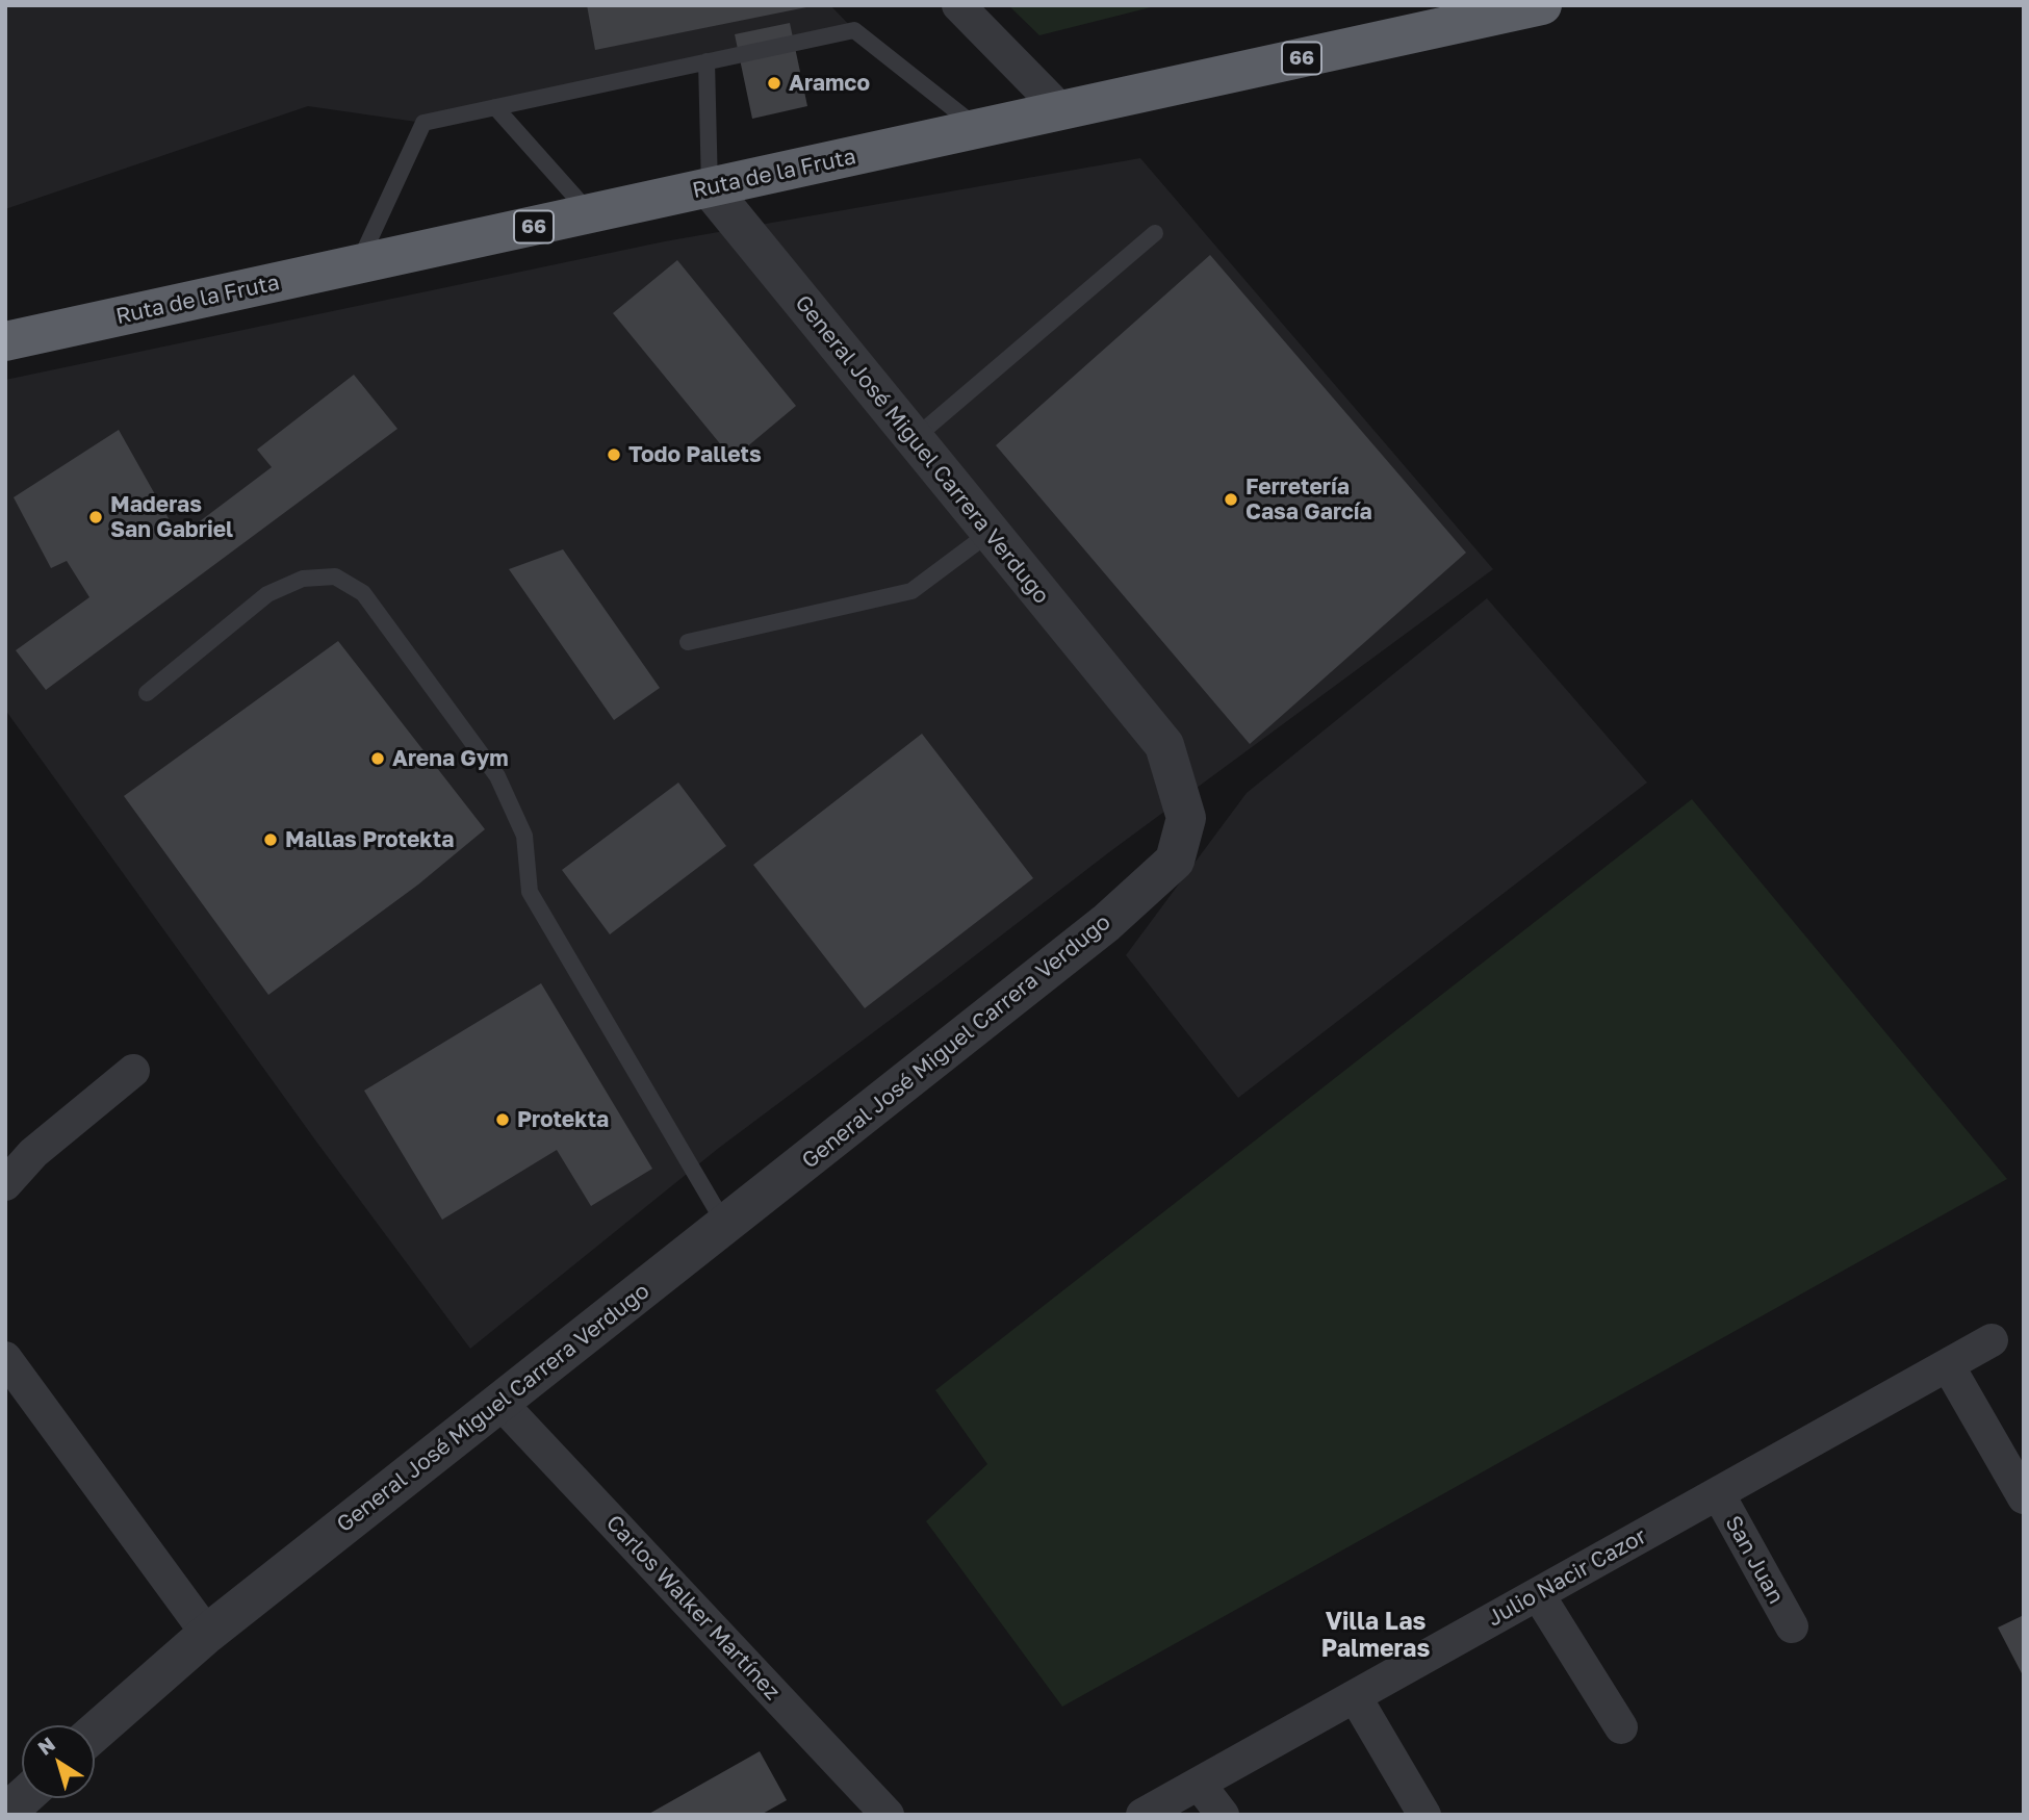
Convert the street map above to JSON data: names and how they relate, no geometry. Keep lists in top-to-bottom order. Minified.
{"streets":{"highway":["66","Ruta de la Fruta"],"street":["General José Miguel Carrera Verdugo","San Juan","Julio Nacir Cazor","Carlos Walker Martínez"]},"crossings":[["Ruta de la Fruta","General José Miguel Carrera Verdugo"],["General José Miguel Carrera Verdugo","Carlos Walker Martínez"],["San Juan","Julio Nacir Cazor"]],"districts":["Villa Las Palmeras"],"places":["Aramco","Todo Pallets","Ferretería Casa García","Maderas San Gabriel","Arena Gym","Mallas Protekta","Protekta"],"north":"top left"}
